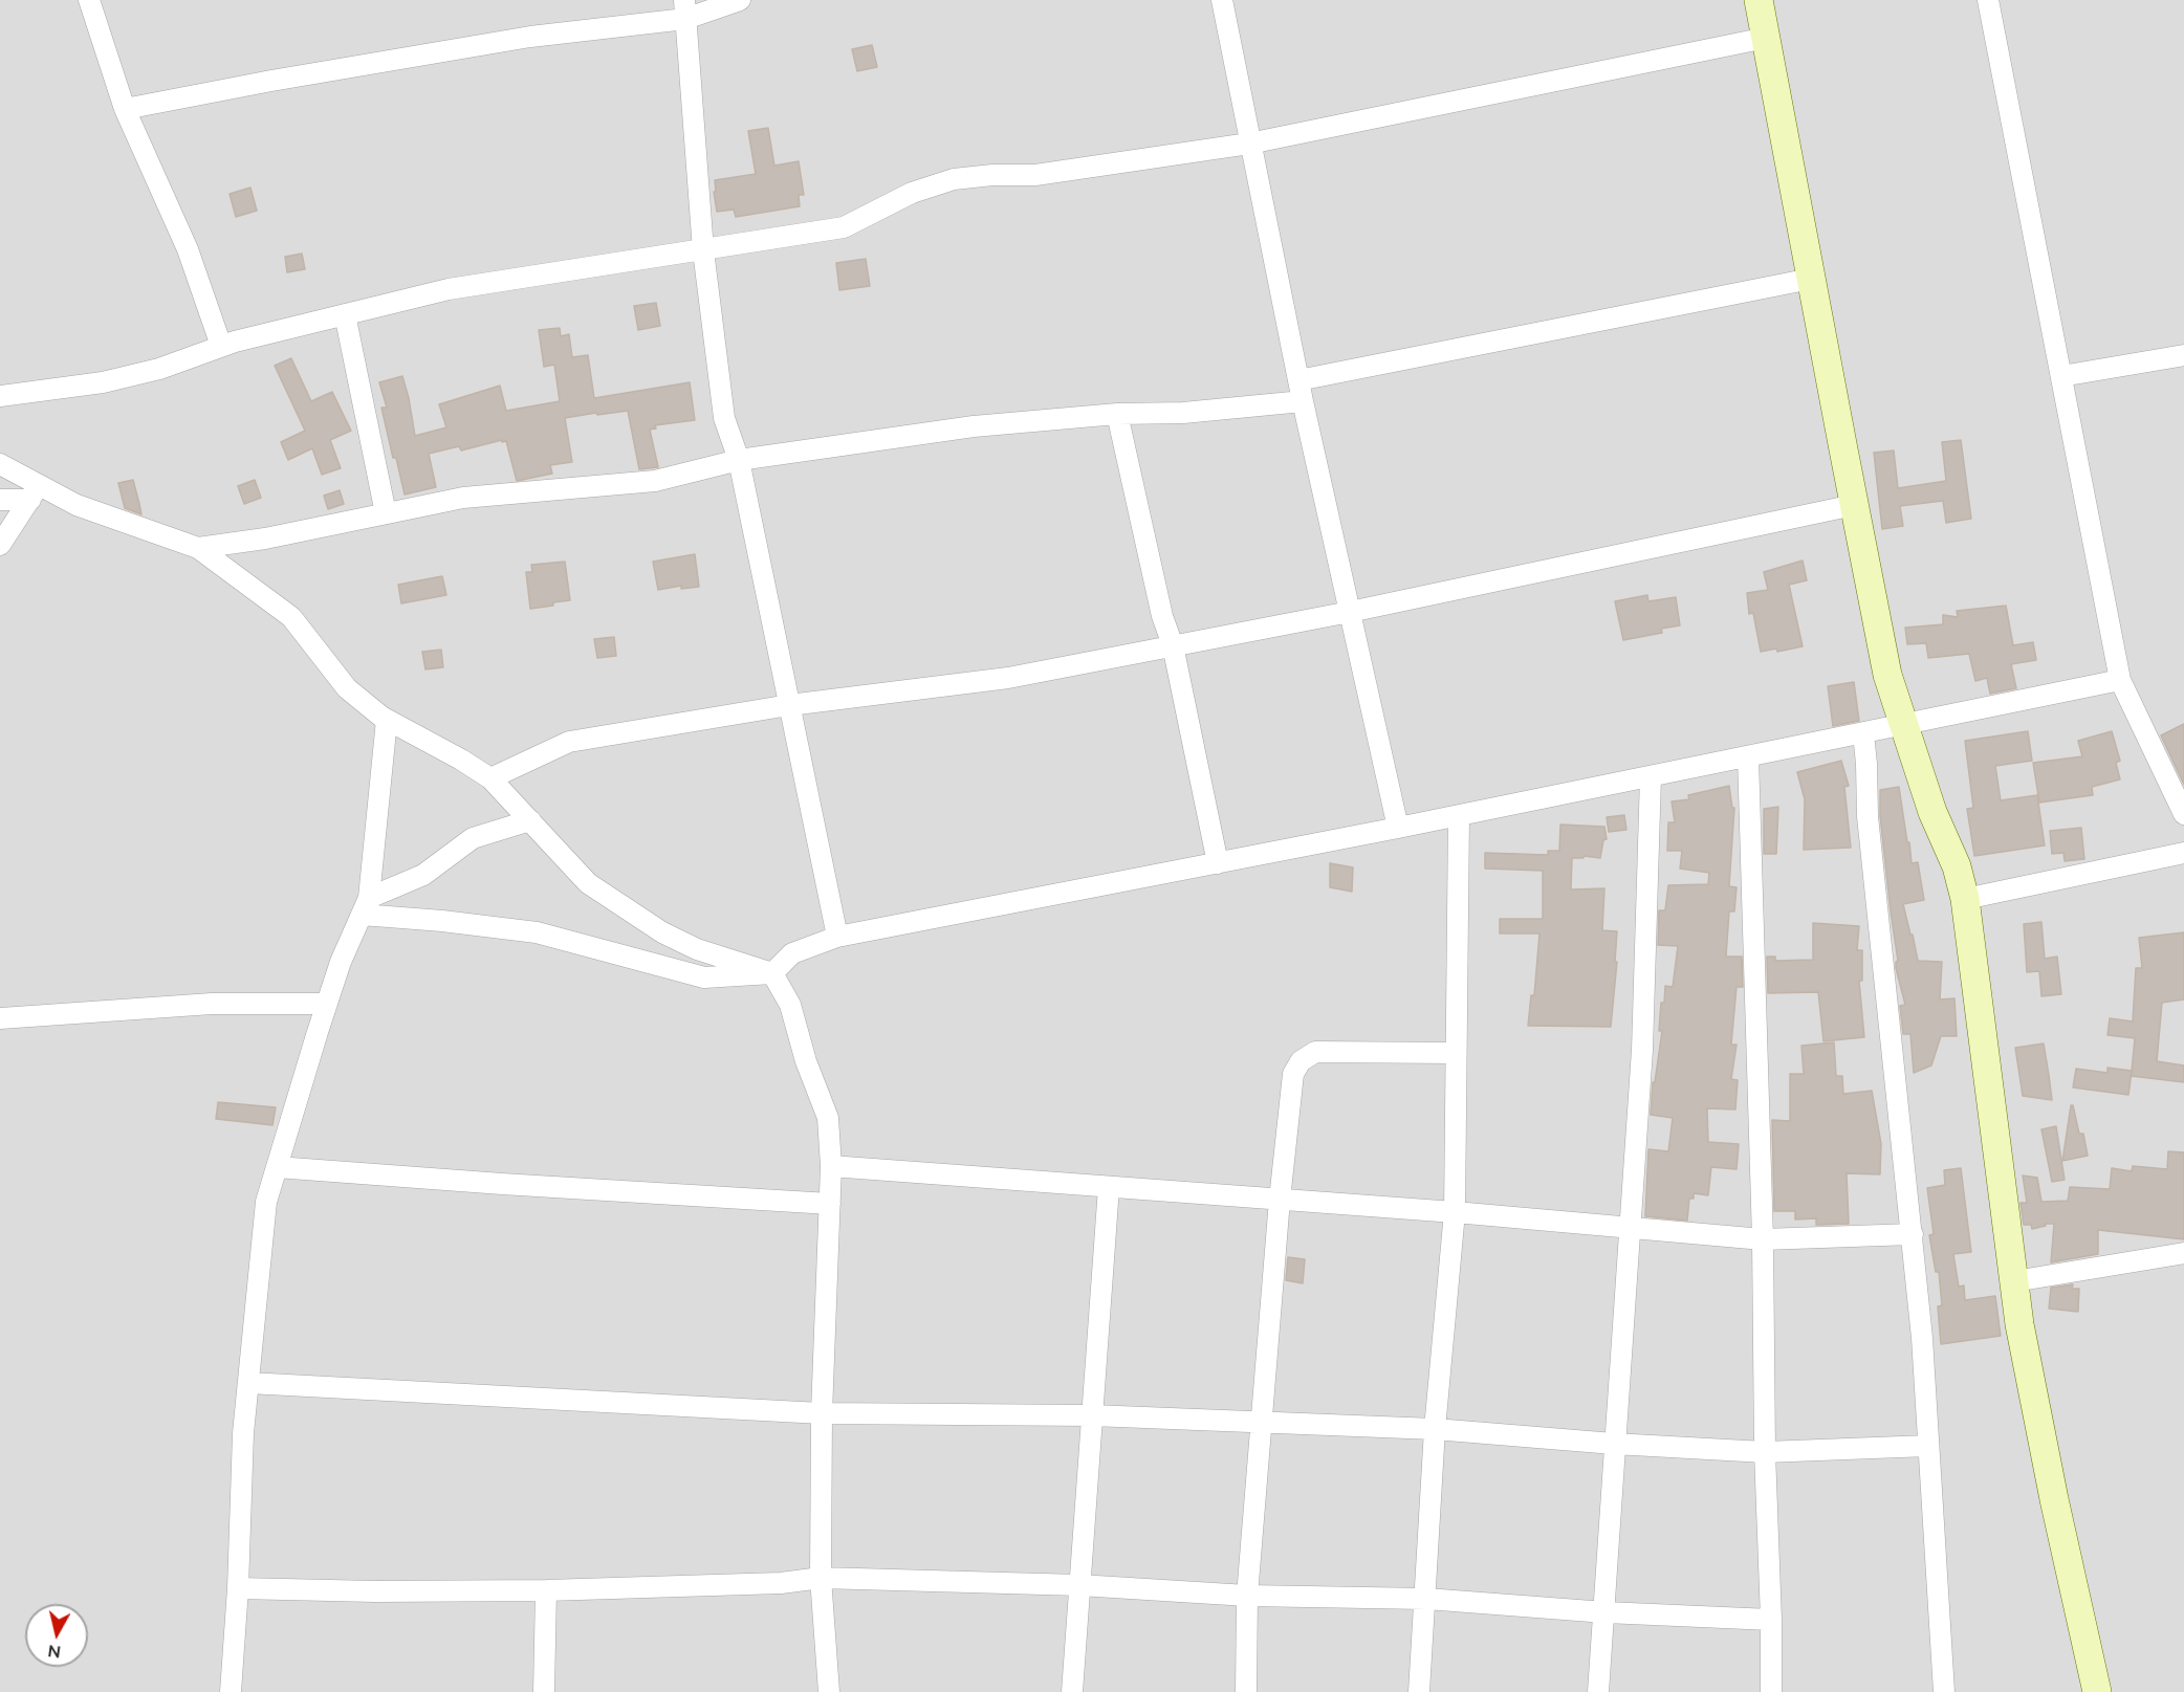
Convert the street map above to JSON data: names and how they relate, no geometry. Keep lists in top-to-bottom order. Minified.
{"north":"bottom"}
